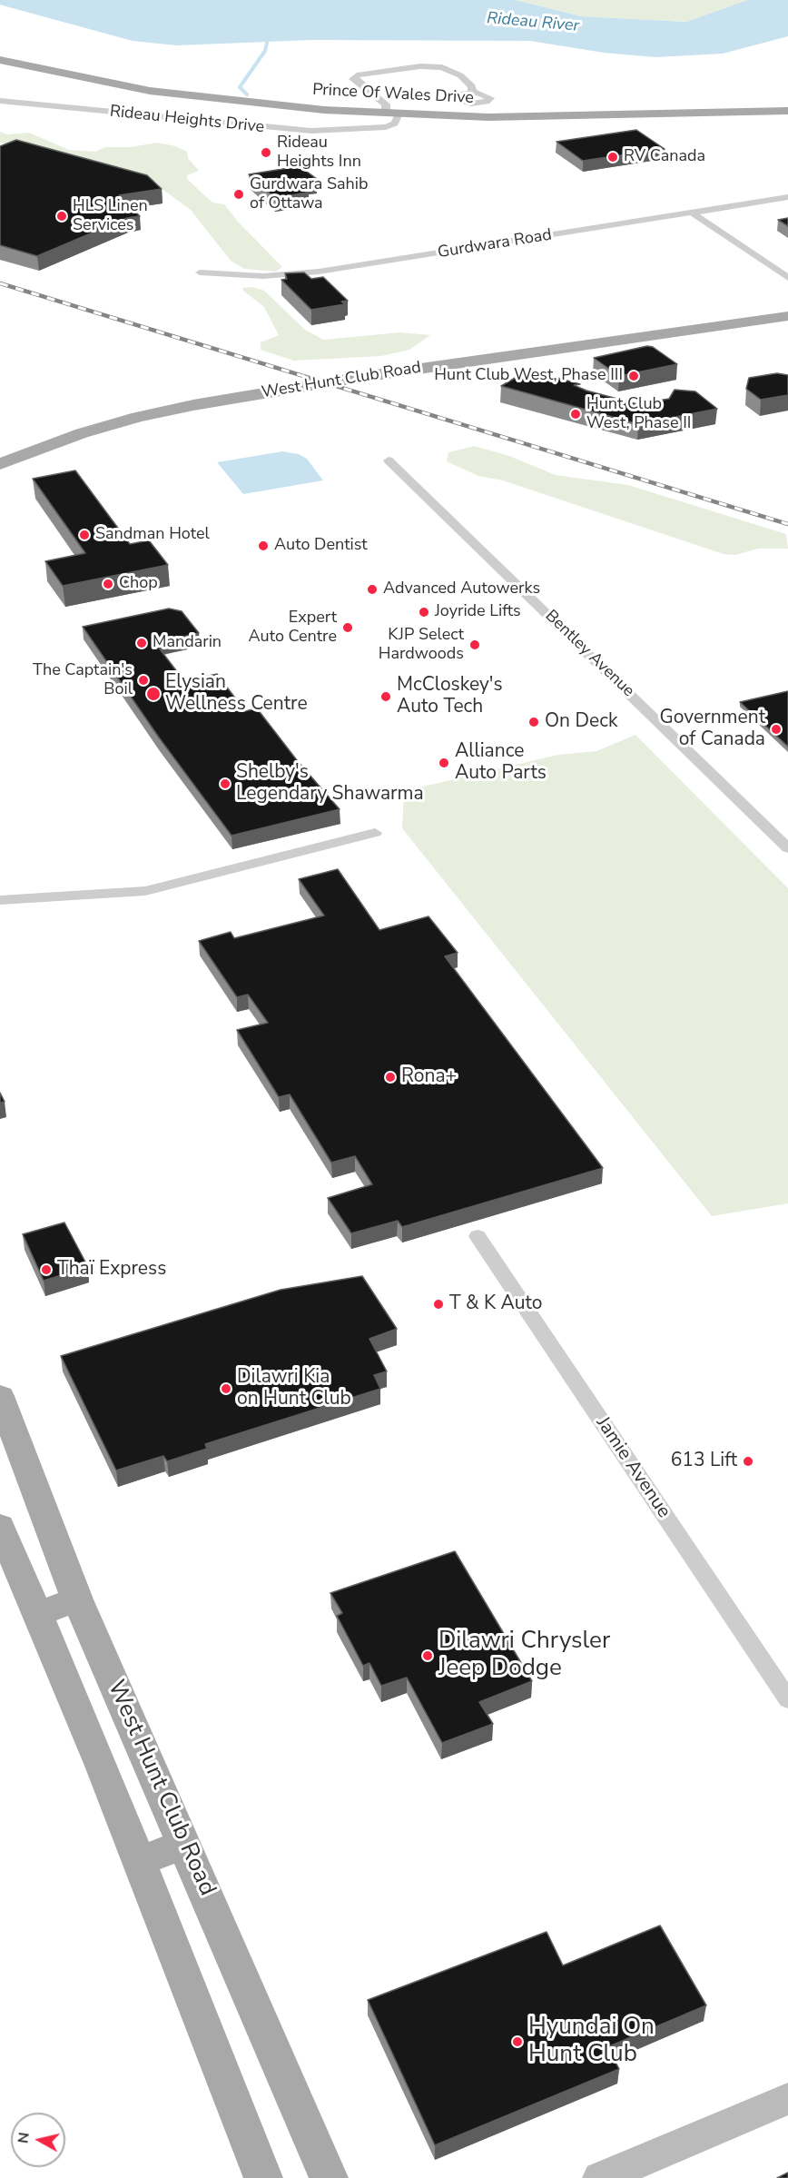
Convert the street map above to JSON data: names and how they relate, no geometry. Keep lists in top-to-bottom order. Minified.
{"streets":{"main road":["Prince Of Wales Drive","West Hunt Club Road"],"street":["Rideau Heights Drive","Gurdwara Road","Bentley Avenue","Jamie Avenue"]},"crossings":[["Prince Of Wales Drive","Rideau Heights Drive"]],"water":["Rideau River"],"places":["Rideau Heights Inn","RV Canada","Gurdwara Sahib of Ottawa","HLS Linen Services","Hunt Club West, Phase III","Hunt Club West, Phase II","Sandman Hotel","Auto Dentist","Chop","Advanced Autowerks","Joyride Lifts","Expert Auto Centre","Mandarin","KJP Select Hardwoods","The Captain's Boil","Elysian Wellness Centre","McCloskey's Auto Tech","On Deck","Government of Canada","Alliance Auto Parts","Shelby's Legendary Shawarma","Rona+","Thaï Express","T & K Auto","Dilawri Kia on Hunt Club","613 Lift","Dilawri Chrysler Jeep Dodge","Hyundai On Hunt Club"],"north":"left"}
